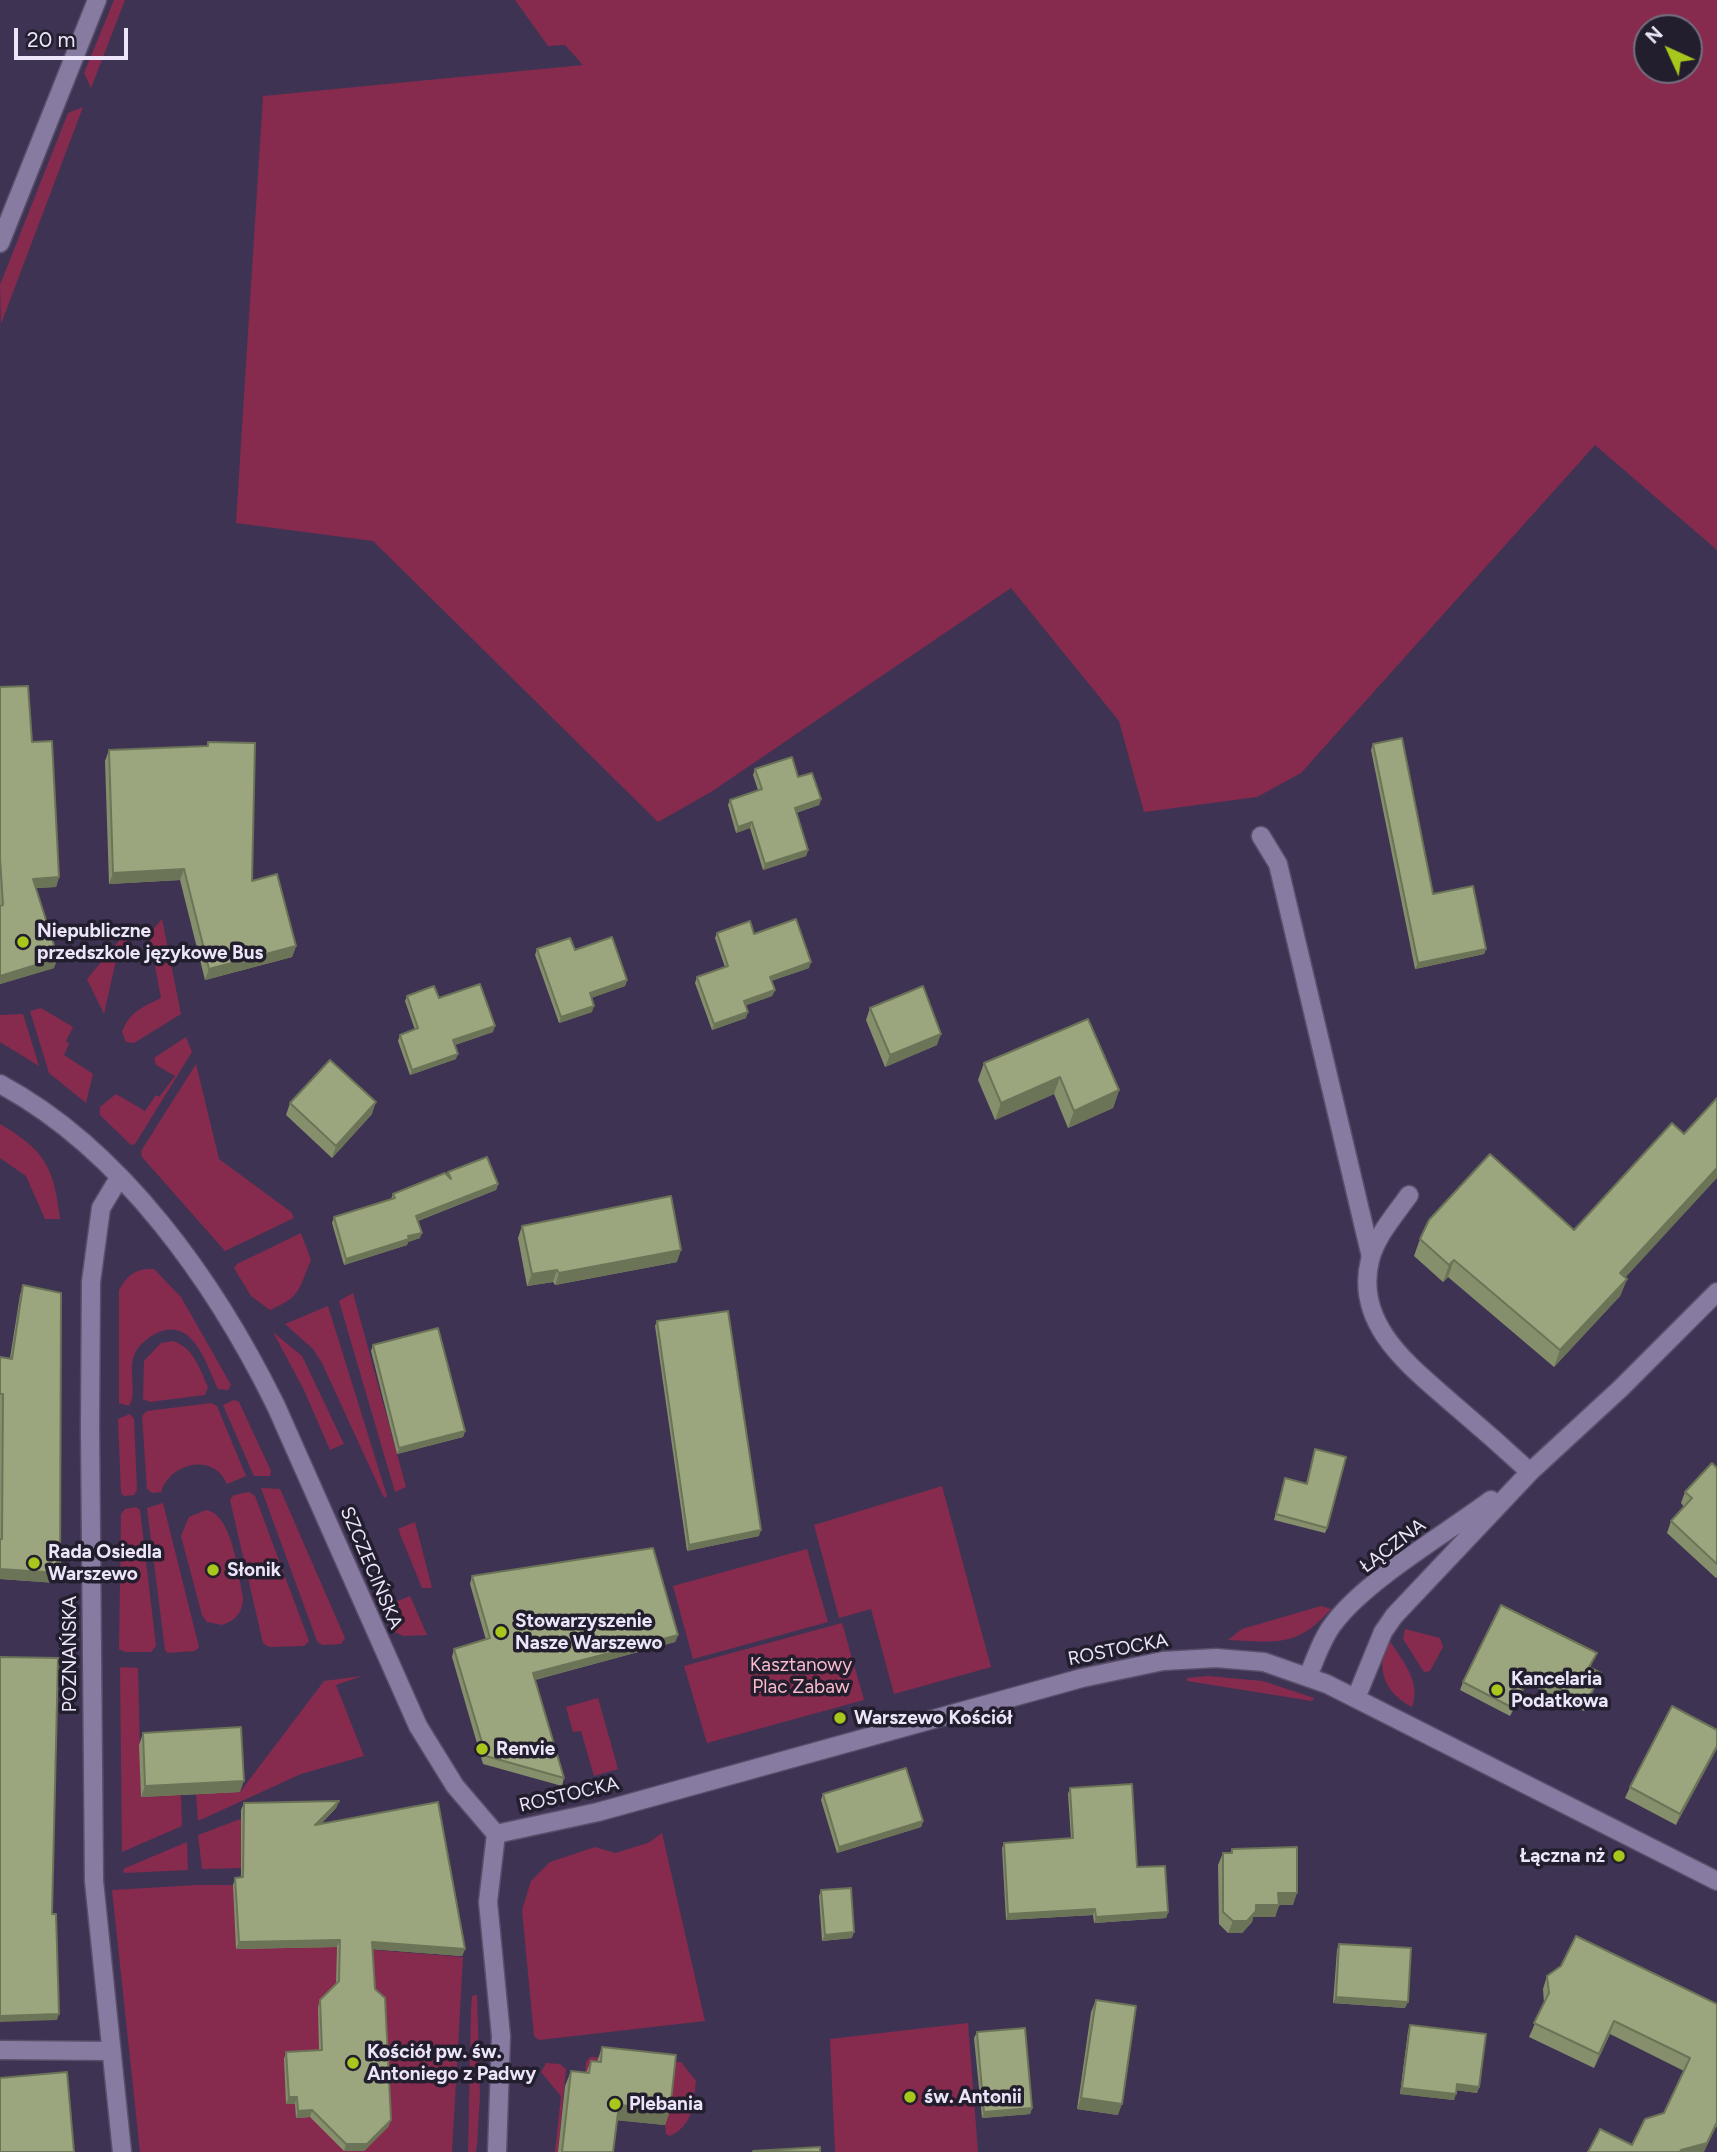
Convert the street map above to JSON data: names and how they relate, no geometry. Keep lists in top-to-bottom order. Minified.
{"streets":{"street":["ŁĄCZNA","SZCZECIŃSKA","ROSTOCKA","POZNAŃSKA"]},"crossings":[["ŁĄCZNA","ROSTOCKA"],["SZCZECIŃSKA","ROSTOCKA"],["SZCZECIŃSKA","POZNAŃSKA"]],"parks":["Kasztanowy Plac Zabaw"],"places":["Niepubliczne przedszkole językowe Bus","Rada Osiedla Warszewo","Słonik","Stowarzyszenie Nasze Warszewo","Kancelaria Podatkowa","Warszewo Kościół","Renvie","Łączna nż","Kościół pw. św. Antoniego z Padwy","św. Antonii","Plebania"],"scale_bar":"20 m","north":"top left"}
